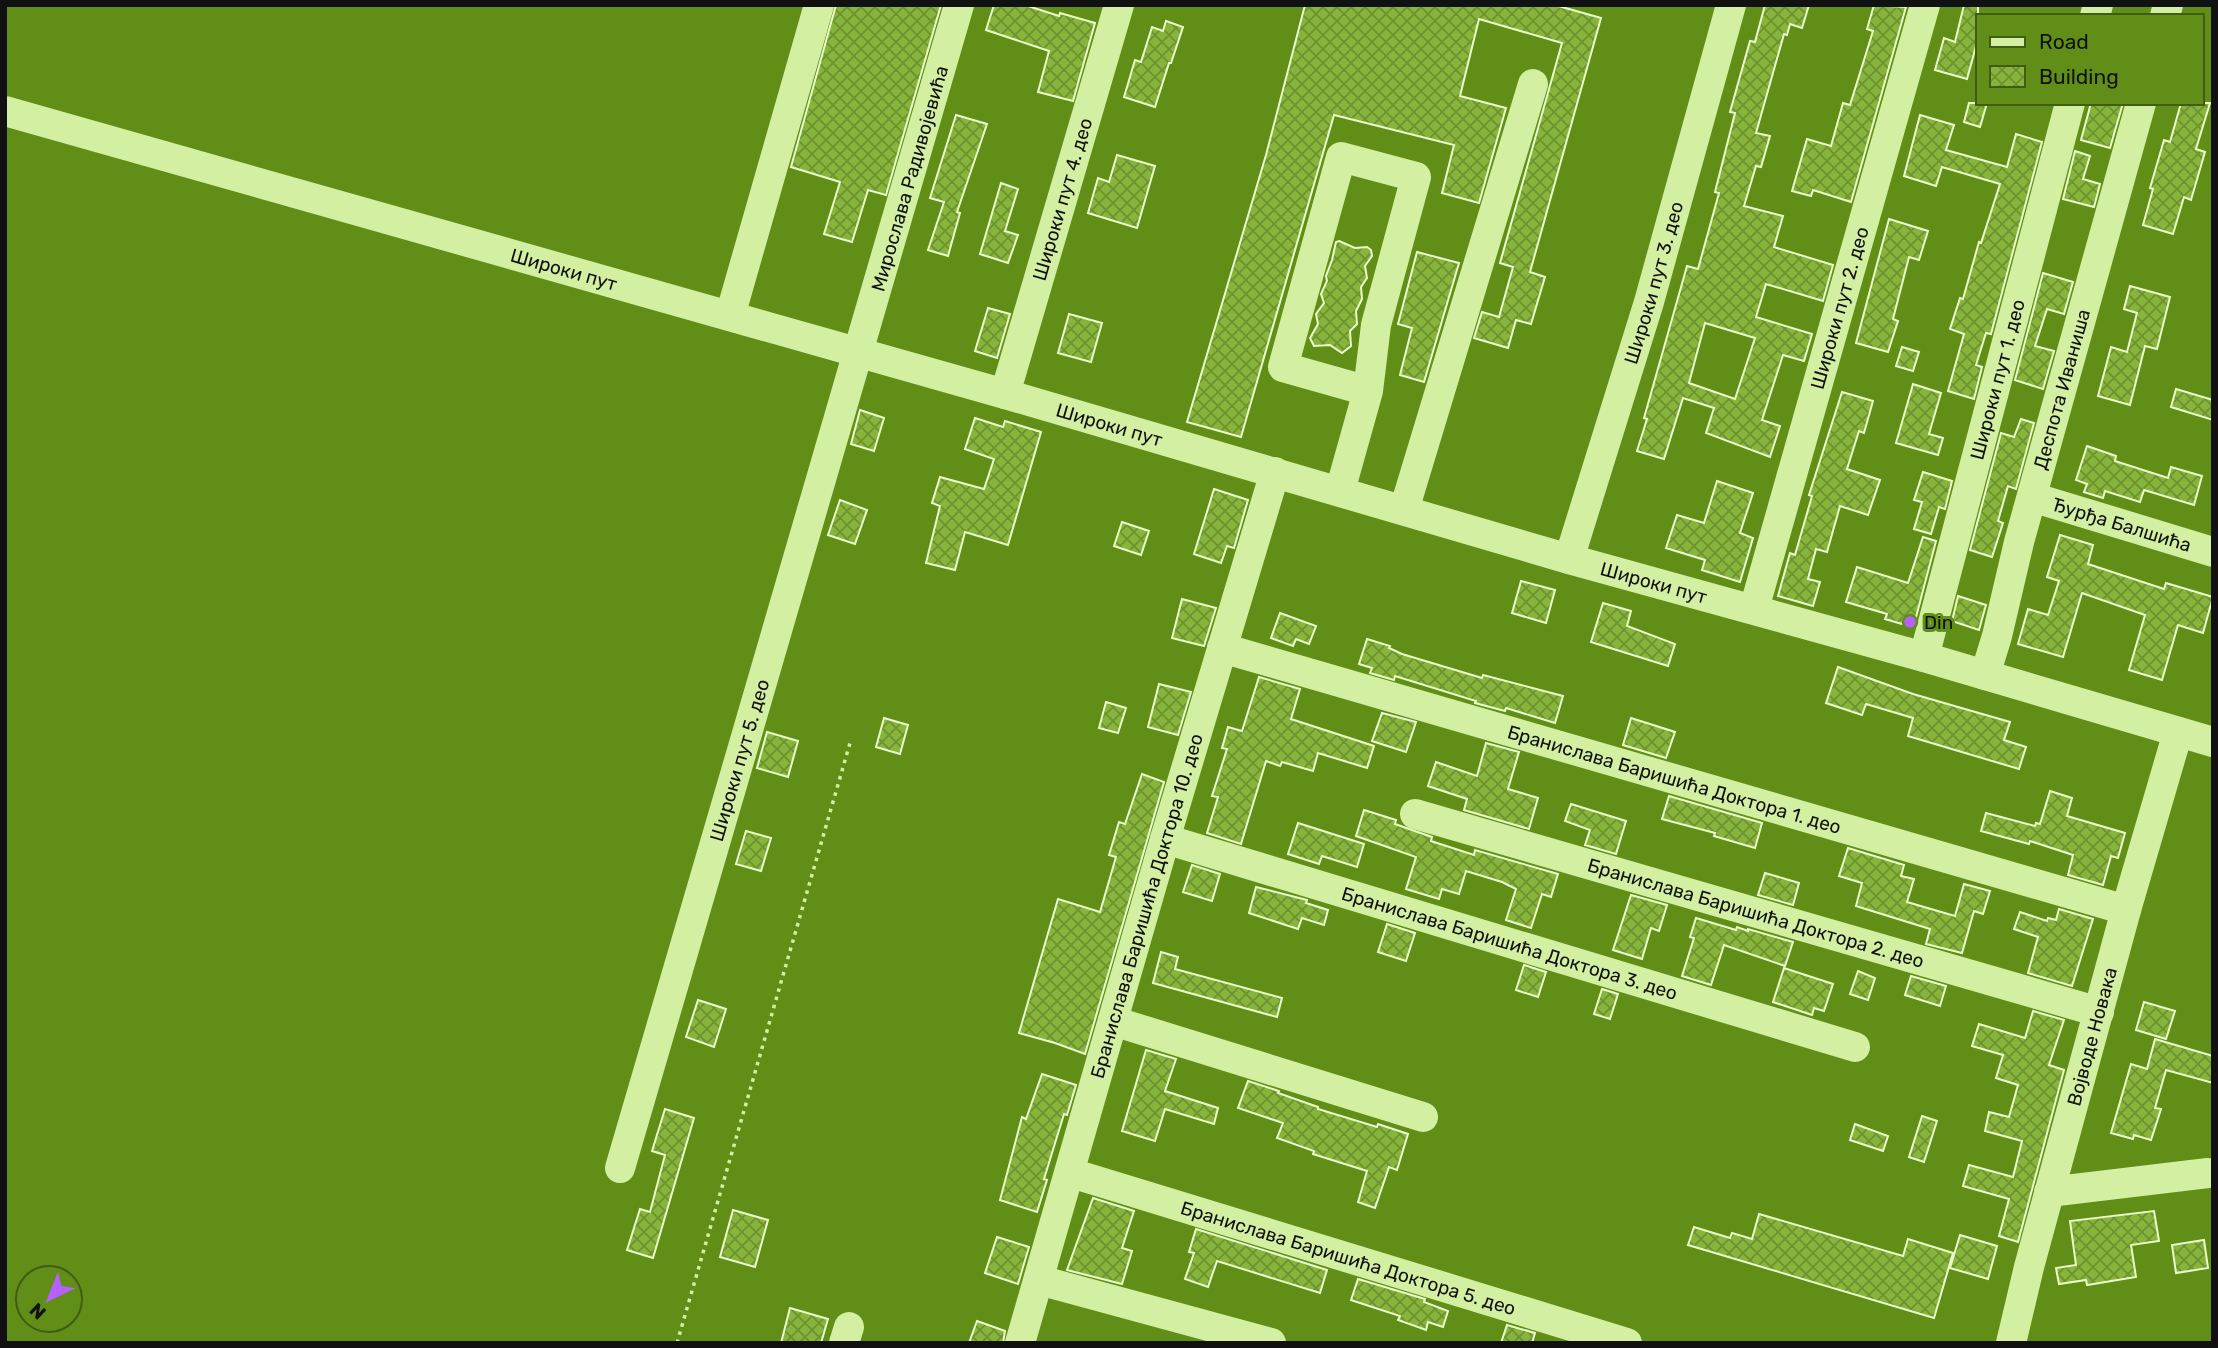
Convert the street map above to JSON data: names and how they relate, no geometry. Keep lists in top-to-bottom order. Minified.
{"streets":{"street":["Мирослава Радивојевића","Широки пут 4. део","Широки пут","Широки пут 3. део","Широки пут 2. део","Широки пут 1. део","Деспота Иваниша","Ђурђа Балшића","Широки пут 5. део","Бранислава Баришића Доктора 1. део","Бранислава Баришића Доктора 10. део","Бранислава Баришића Доктора 2. део","Бранислава Баришића Доктора 3. део","Војводе Новака","Бранислава Баришића Доктора 5. део"]},"crossings":[["Мирослава Радивојевића","Широки пут"],["Мирослава Радивојевића","Широки пут 5. део"],["Широки пут 4. део","Широки пут"],["Широки пут","Широки пут 3. део"],["Широки пут","Широки пут 2. део"],["Широки пут","Широки пут 1. део"],["Широки пут","Деспота Иваниша"],["Широки пут","Широки пут 5. део"],["Широки пут","Бранислава Баришића Доктора 10. део"],["Широки пут","Војводе Новака"],["Деспота Иваниша","Ђурђа Балшића"],["Бранислава Баришића Доктора 1. део","Бранислава Баришића Доктора 10. део"],["Бранислава Баришића Доктора 1. део","Војводе Новака"],["Бранислава Баришића Доктора 10. део","Бранислава Баришића Доктора 3. део"],["Бранислава Баришића Доктора 10. део","Бранислава Баришића Доктора 5. део"],["Бранислава Баришића Доктора 2. део","Војводе Новака"]],"places":["Din"],"legend":["Road","Building"],"north":"bottom left"}
